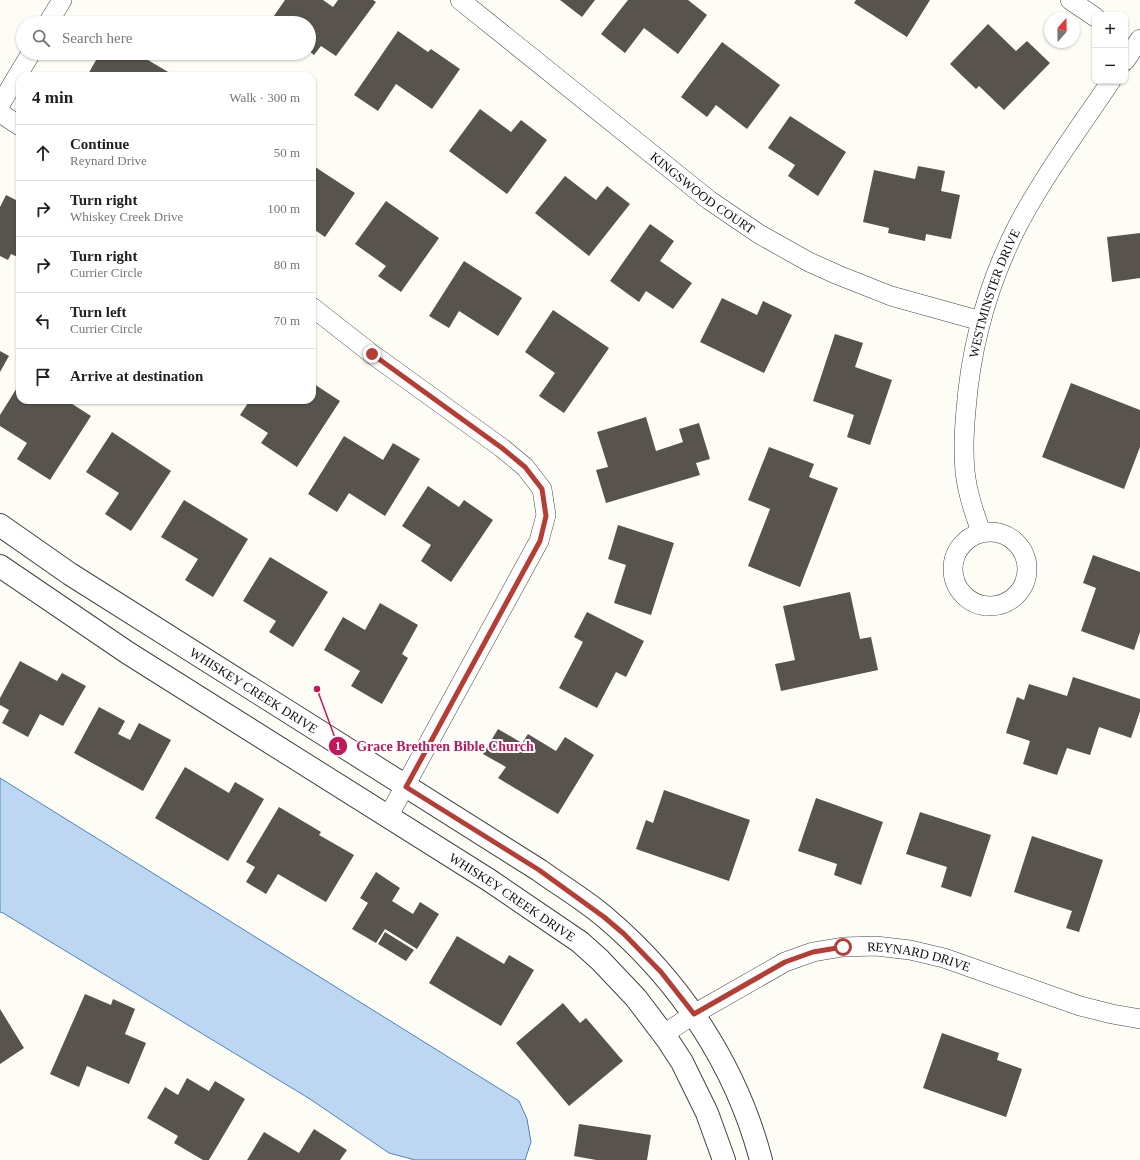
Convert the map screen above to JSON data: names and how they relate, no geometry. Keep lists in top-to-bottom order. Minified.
{"streets":{"street":["KINGSWOOD COURT","WESTMINSTER DRIVE","WHISKEY CREEK DRIVE","REYNARD DRIVE"]},"crossings":[["KINGSWOOD COURT","WESTMINSTER DRIVE"],["WHISKEY CREEK DRIVE","REYNARD DRIVE"]],"places":["Grace Brethren Bible Church"],"north":"top","page":{"map_buttons":["+","−"],"search":"Search here","heading":["4 min","Walk · 300 m"],"list":[["Continue","Reynard Drive","50 m"],["Turn right","Whiskey Creek Drive","100 m"],["Turn right","Currier Circle","80 m"],["Turn left","Currier Circle","70 m"],"Arrive at destination"]}}
